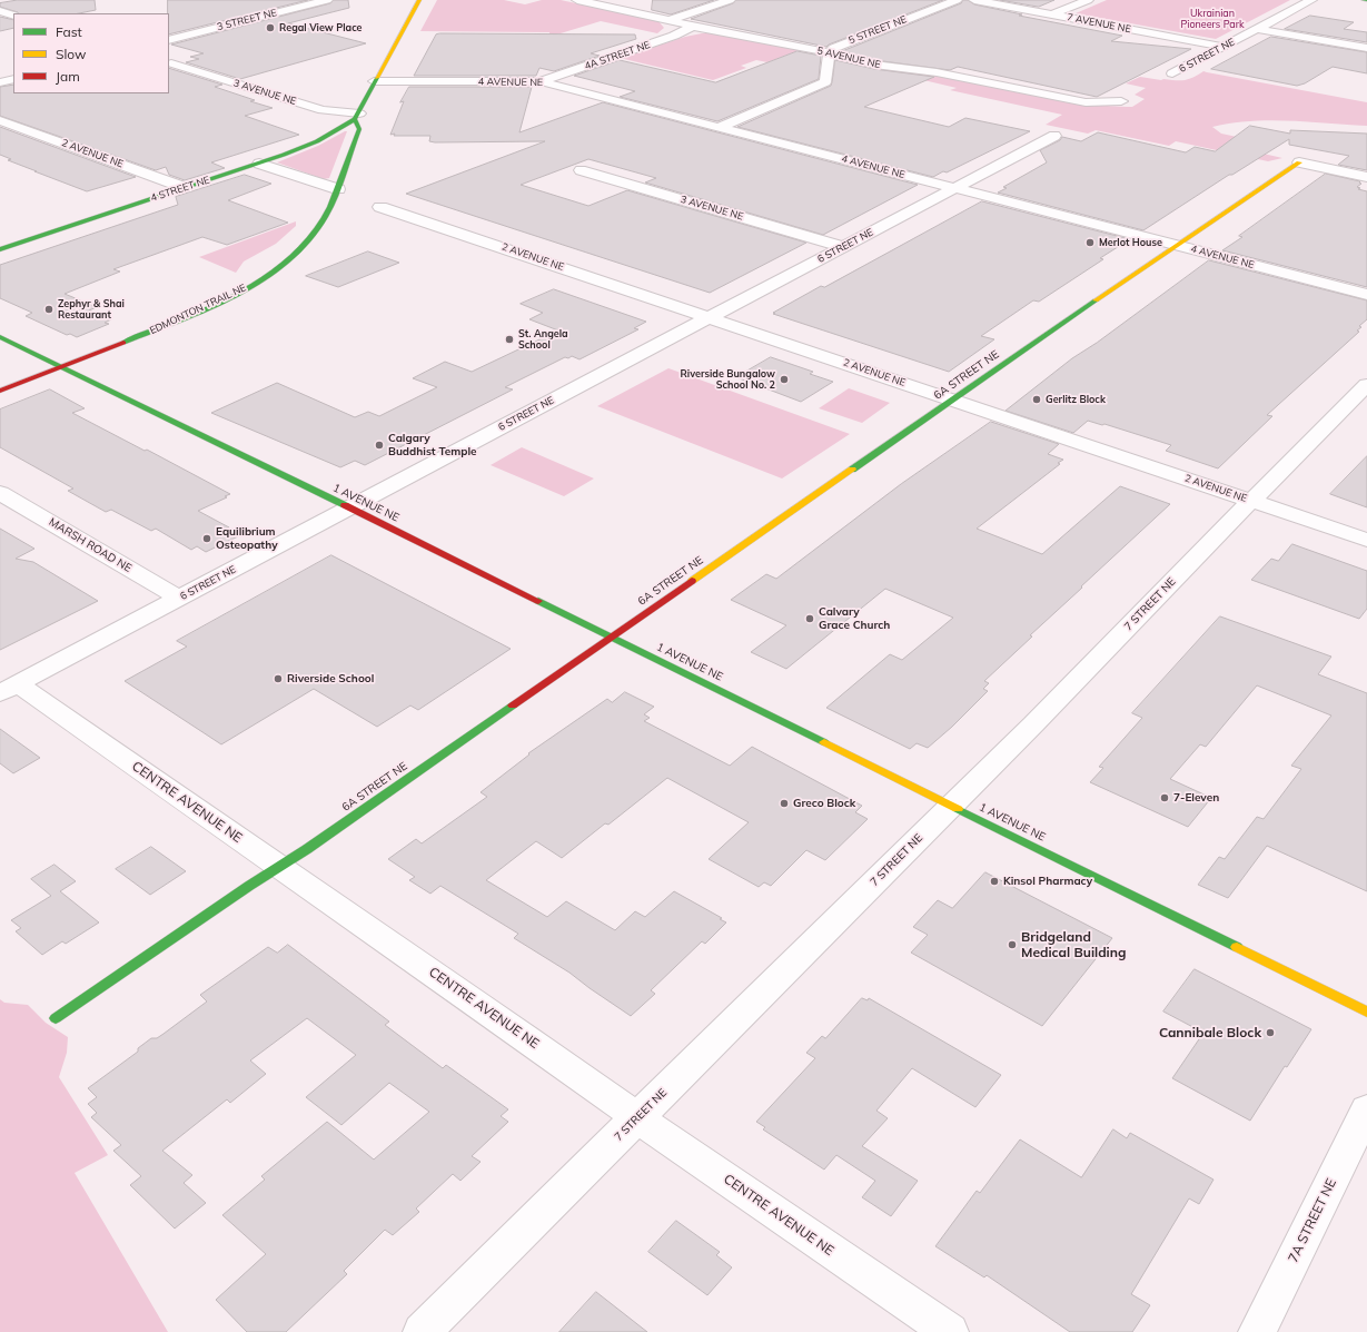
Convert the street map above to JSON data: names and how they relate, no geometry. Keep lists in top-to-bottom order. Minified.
{"streets":{"street":["3 STREET NE","7 AVENUE NE","5 STREET NE","4A STREET NE","6 STREET NE","5 AVENUE NE","4 AVENUE NE","3 AVENUE NE","2 AVENUE NE","4 STREET NE","EDMONTON TRAIL NE","6A STREET NE","1 AVENUE NE","MARSH ROAD NE","7 STREET NE","CENTRE AVENUE NE","7A STREET NE"]},"crossings":[["7 AVENUE NE","6 STREET NE"],["5 STREET NE","5 AVENUE NE"],["4A STREET NE","5 AVENUE NE"],["4A STREET NE","4 AVENUE NE"],["6 STREET NE","4 AVENUE NE"],["6 STREET NE","3 AVENUE NE"],["6 STREET NE","2 AVENUE NE"],["6 STREET NE","1 AVENUE NE"],["6 STREET NE","MARSH ROAD NE"],["6 STREET NE","CENTRE AVENUE NE"],["4 AVENUE NE","EDMONTON TRAIL NE"],["4 AVENUE NE","6A STREET NE"],["3 AVENUE NE","4 STREET NE"],["3 AVENUE NE","EDMONTON TRAIL NE"],["2 AVENUE NE","4 STREET NE"],["2 AVENUE NE","6A STREET NE"],["2 AVENUE NE","7 STREET NE"],["4 STREET NE","EDMONTON TRAIL NE"],["EDMONTON TRAIL NE","1 AVENUE NE"],["6A STREET NE","1 AVENUE NE"],["6A STREET NE","CENTRE AVENUE NE"],["1 AVENUE NE","7 STREET NE"],["7 STREET NE","CENTRE AVENUE NE"]],"parks":["Ukrainian Pioneers Park"],"places":["Regal View Place","Merlot House","Zephyr & Shai Restaurant","St. Angela School","Riverside Bungalow School No. 2","Gerlitz Block","Calgary Buddhist Temple","Equilibrium Osteopathy","Calvary Grace Church","Riverside School","7-Eleven","Greco Block","Kinsol Pharmacy","Bridgeland Medical Building","Cannibale Block"],"legend":["Fast","Slow","Jam"]}
